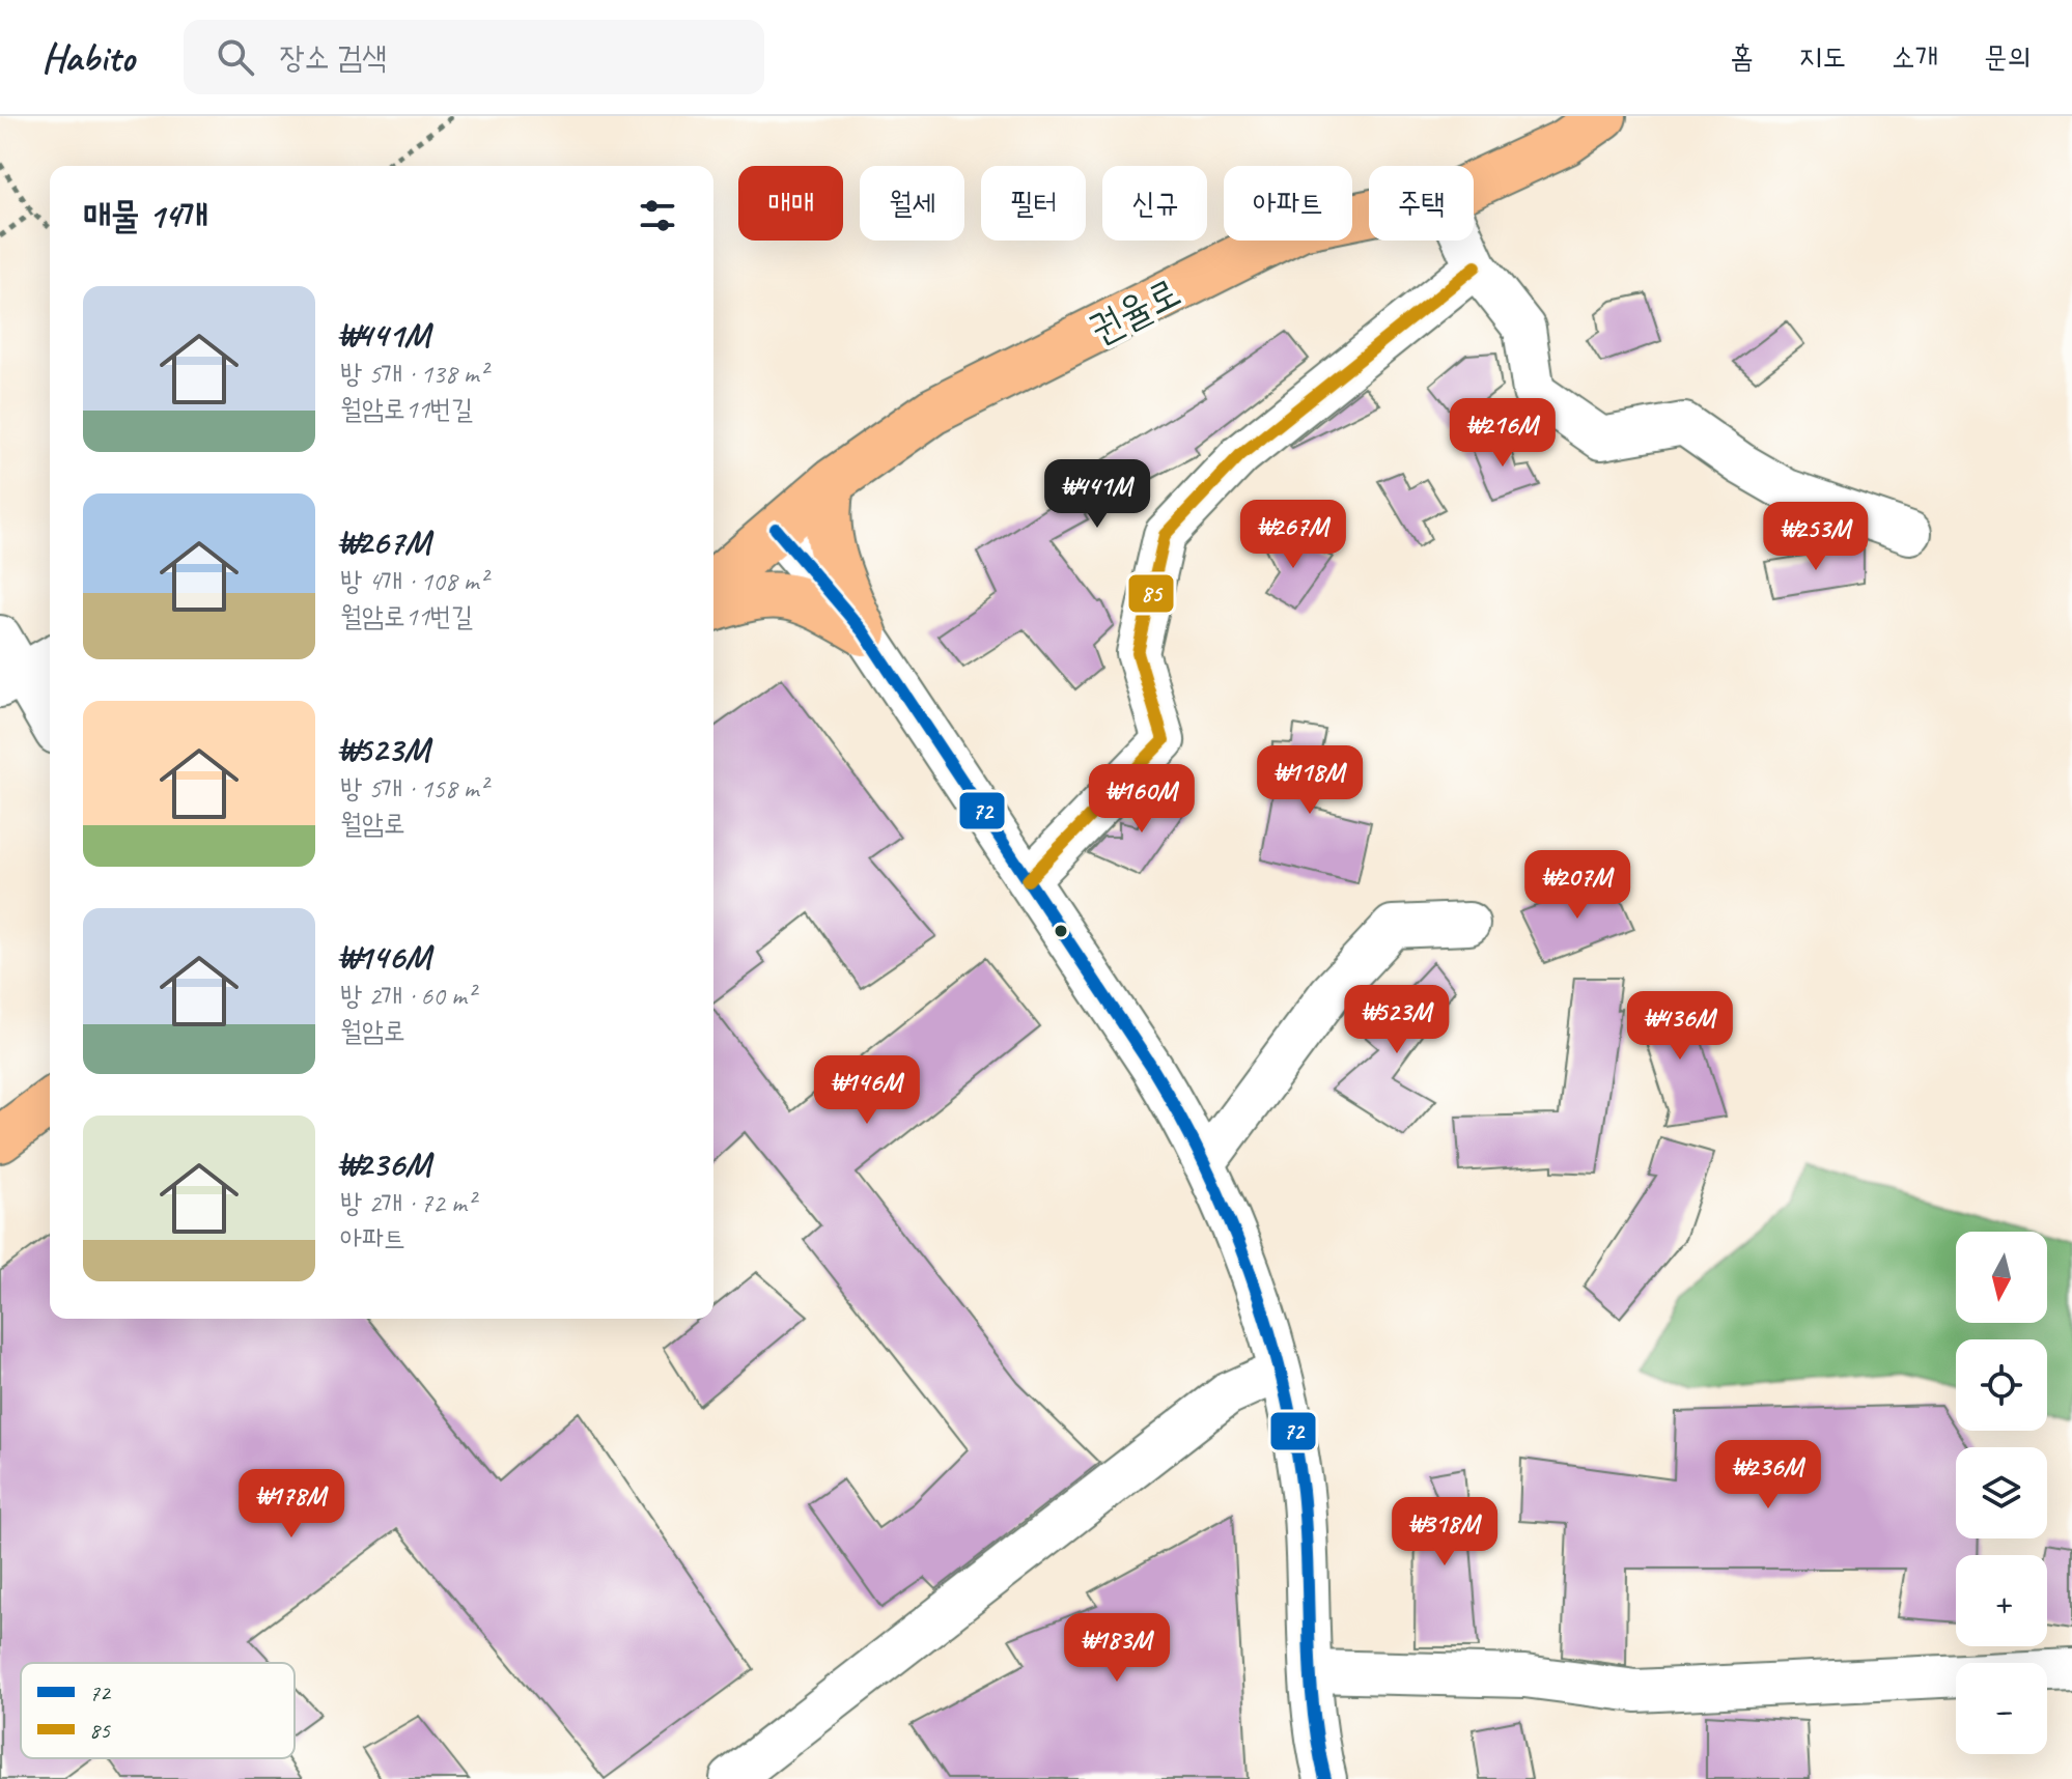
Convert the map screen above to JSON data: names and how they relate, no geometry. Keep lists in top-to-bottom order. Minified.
{"streets":{"main road":["권율로"]},"lines":["transit line 85","transit line 72"],"legend":["72","85"],"north":"bottom","page":{"header":"Habito","search":"장소 검색","nav":["홈","지도","소개","문의"],"chip":["매매","월세","필터","신규","아파트","주택"],"heading":"매물 14개","list":[{"name":"₩441M","note":"방 5개 · 138 m² · 월암로11번길"},{"name":"₩267M","note":"방 4개 · 108 m² · 월암로11번길"},{"name":"₩523M","note":"방 5개 · 158 m² · 월암로"},{"name":"₩146M","note":"방 2개 · 60 m² · 월암로"},{"name":"₩236M","note":"방 2개 · 72 m² · 아파트"}],"price":["₩216M","₩441M","₩267M","₩253M","₩118M","₩160M","₩207M","₩523M","₩436M","₩146M","₩236M","₩178M","₩318M","₩183M"],"map_buttons":["+","−"]}}
